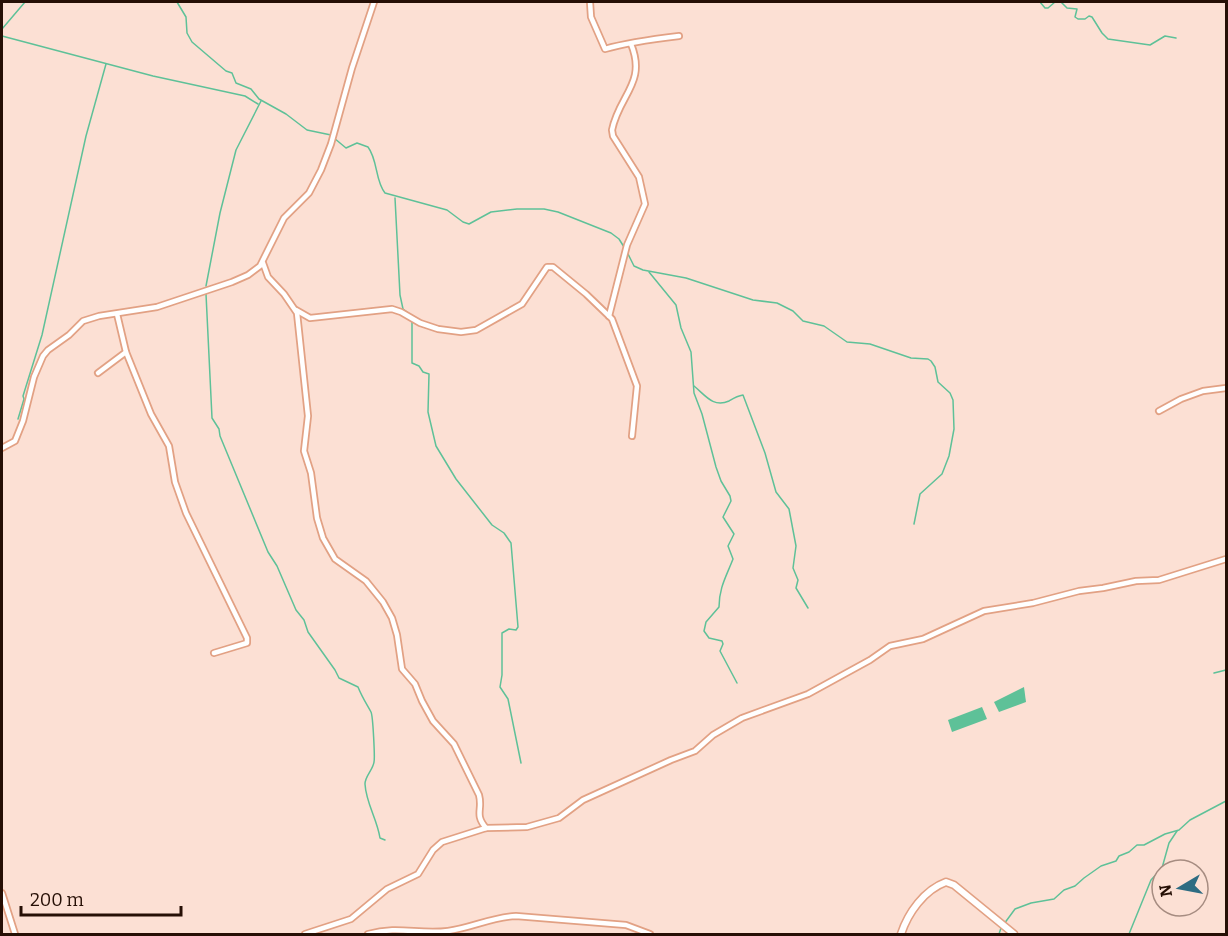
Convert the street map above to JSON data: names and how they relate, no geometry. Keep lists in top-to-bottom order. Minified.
{"scale_bar":"200 m","north":"left"}
